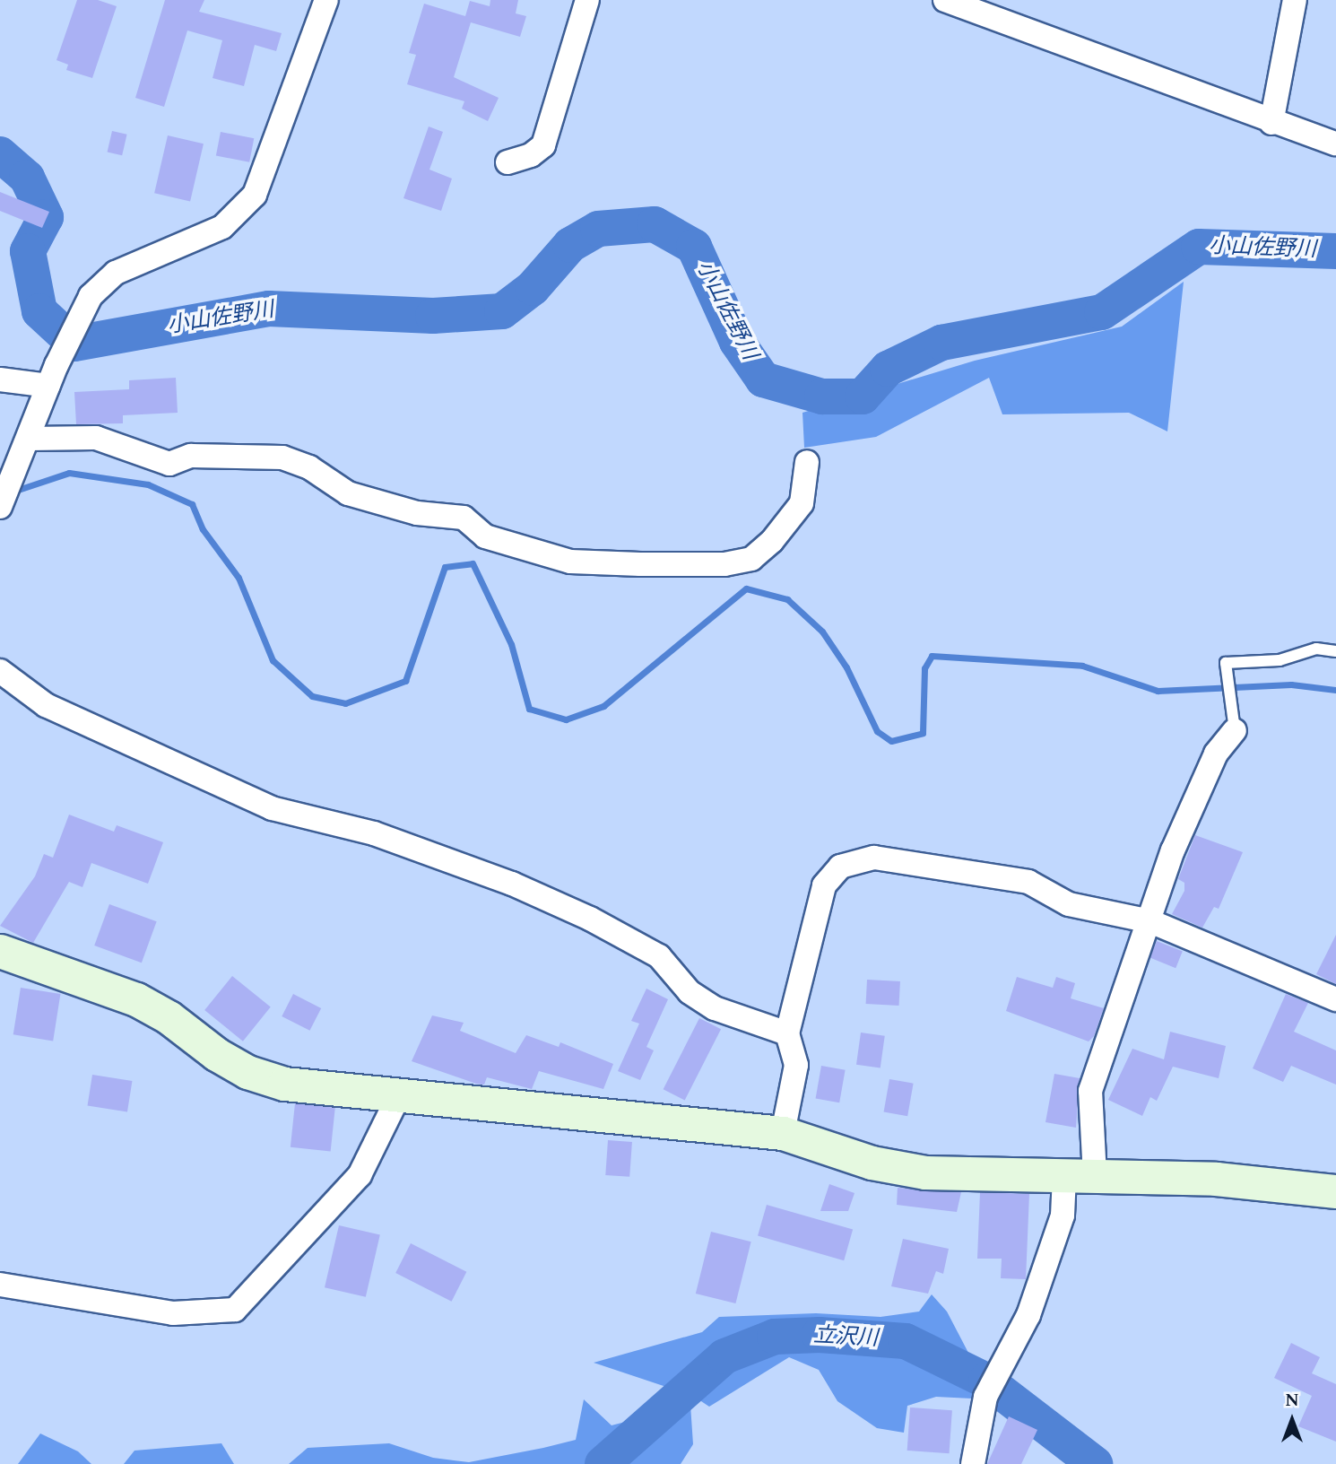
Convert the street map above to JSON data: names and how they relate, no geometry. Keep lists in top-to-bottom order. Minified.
{"water":["小山佐野川","立沢川"],"north":"top"}
